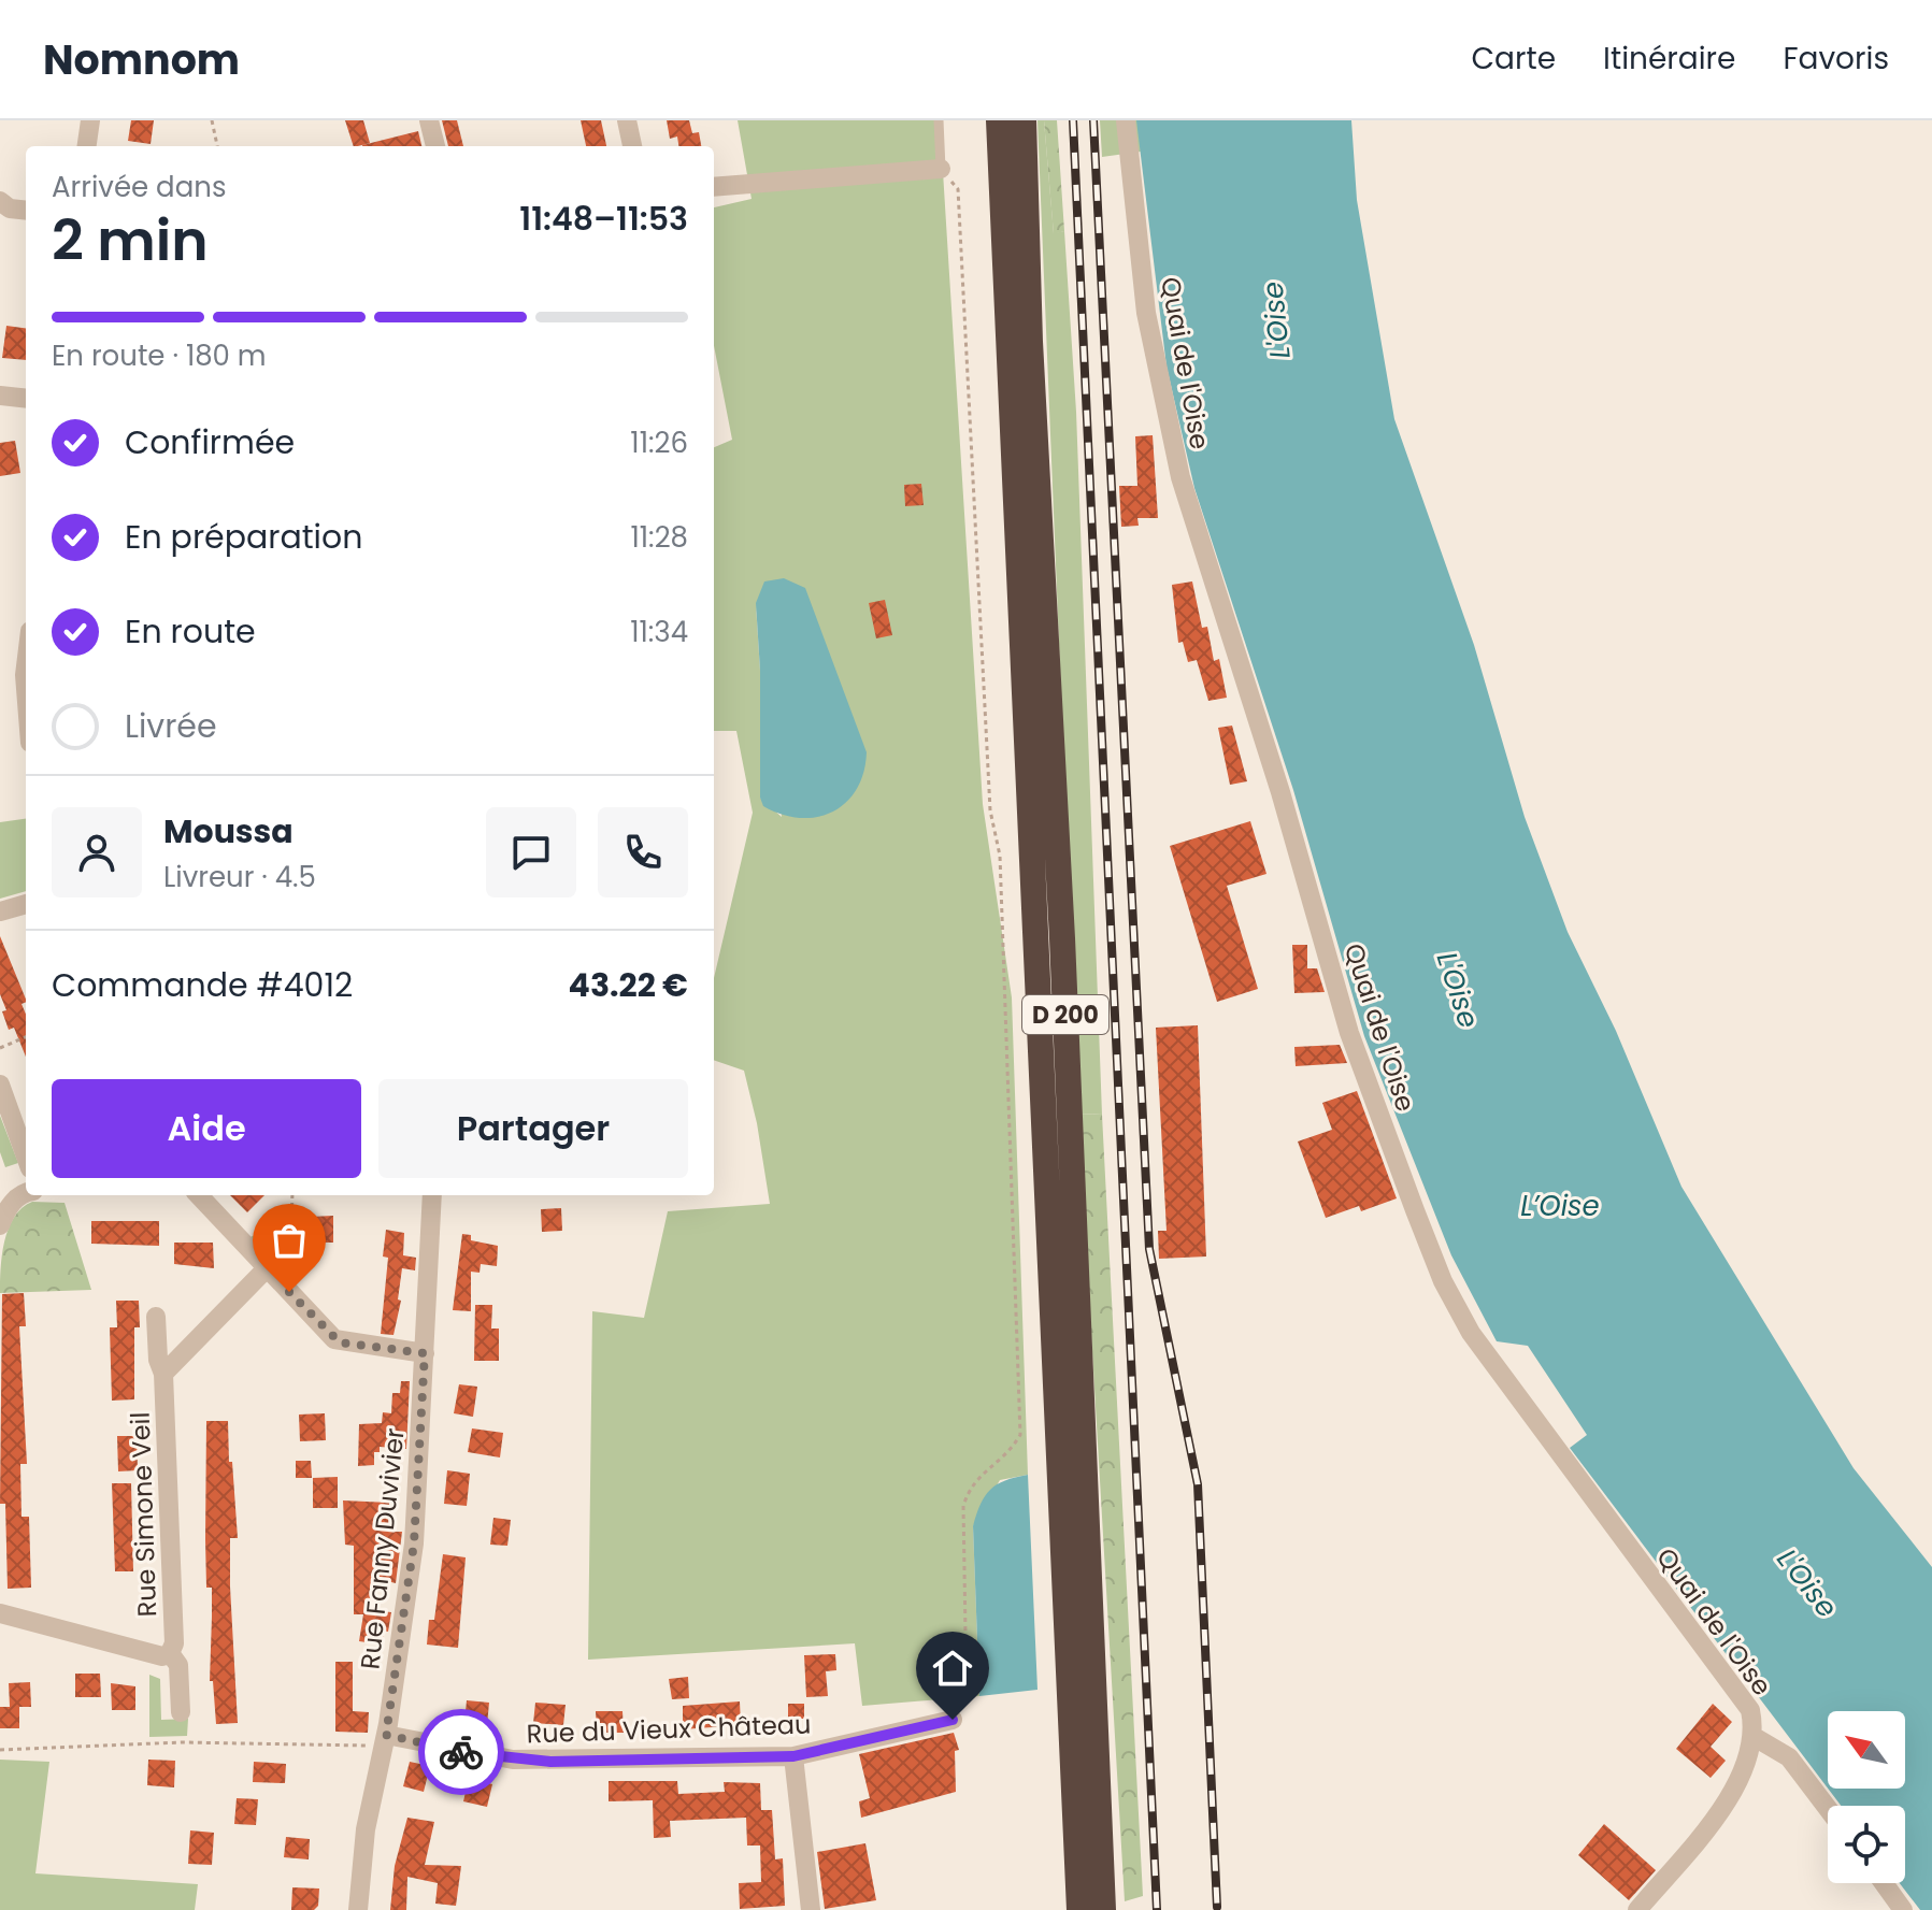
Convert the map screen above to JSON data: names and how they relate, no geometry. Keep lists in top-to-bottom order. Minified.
{"streets":{"highway":["D 200"],"street":["Quai de l'Oise","Rue Simone Veil","Rue Fanny Duvivier","Rue du Vieux Château"]},"crossings":[["Rue Fanny Duvivier","Rue du Vieux Château"]],"water":["L'Oise","L’Oise"],"north":"top left","page":{"header":"Nomnom","nav":["Carte","Itinéraire","Favoris"],"heading":["2 min","Arrivée dans","11:48–11:53"],"panel":["Moussa","Livreur · 4.5","Commande #4012","43.22 €"],"bar":"En route · 180 m","list":[["Confirmée","11:26"],["En préparation","11:28"],["En route","11:34"],"Livrée"],"buttons":["Aide","Partager"]}}
